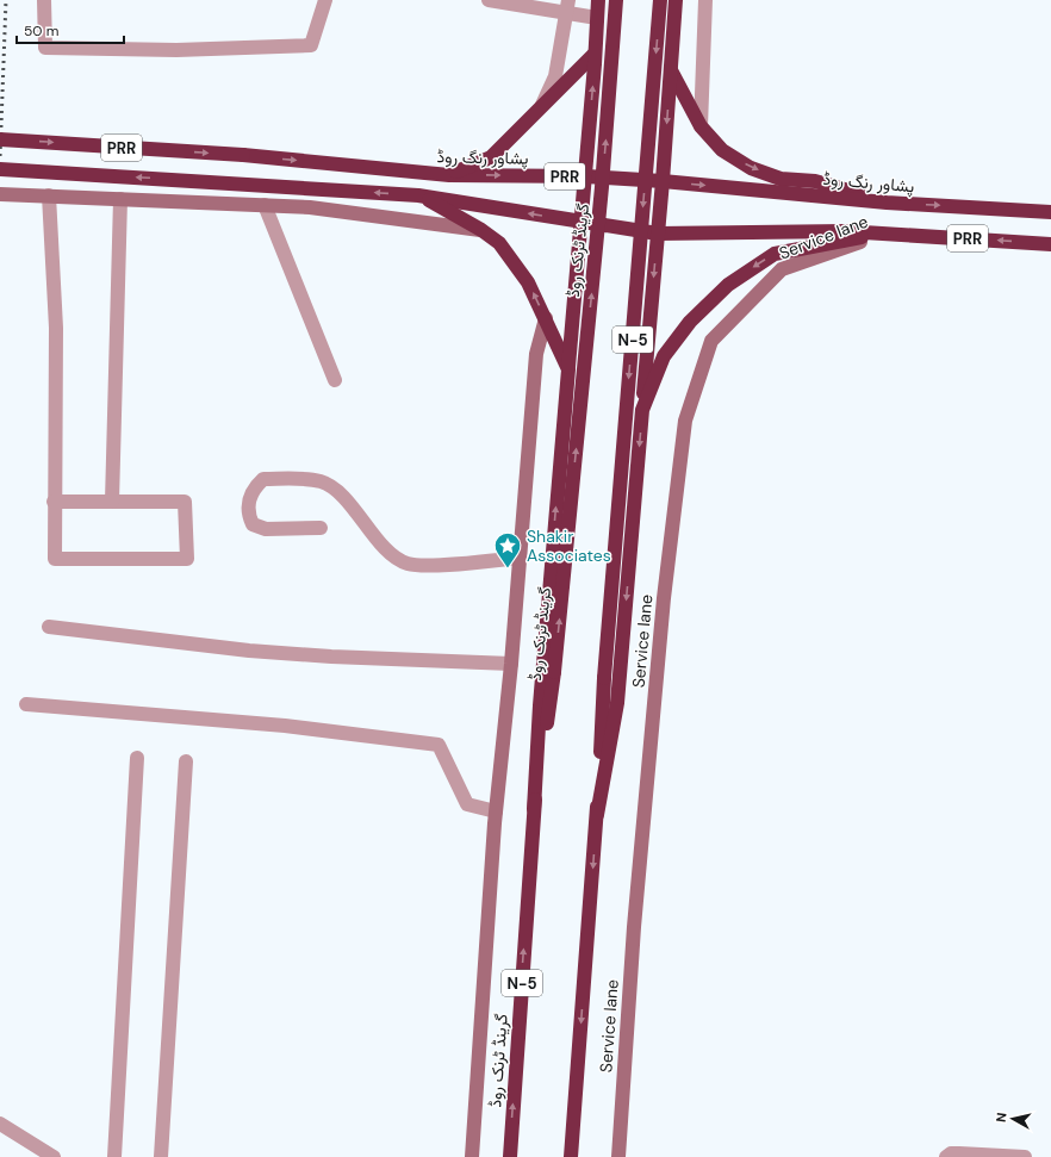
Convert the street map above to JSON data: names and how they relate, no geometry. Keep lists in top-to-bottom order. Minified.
{"streets":{"highway":["PRR","پشاور رنگ روڈ","گرینڈ ٹرنک روڈ","N-5"],"street":["Service lane"]},"crossings":[["PRR","Service lane"]],"places":{"place":["Shakir Associates"]},"scale_bar":"50 m","north":"left"}
